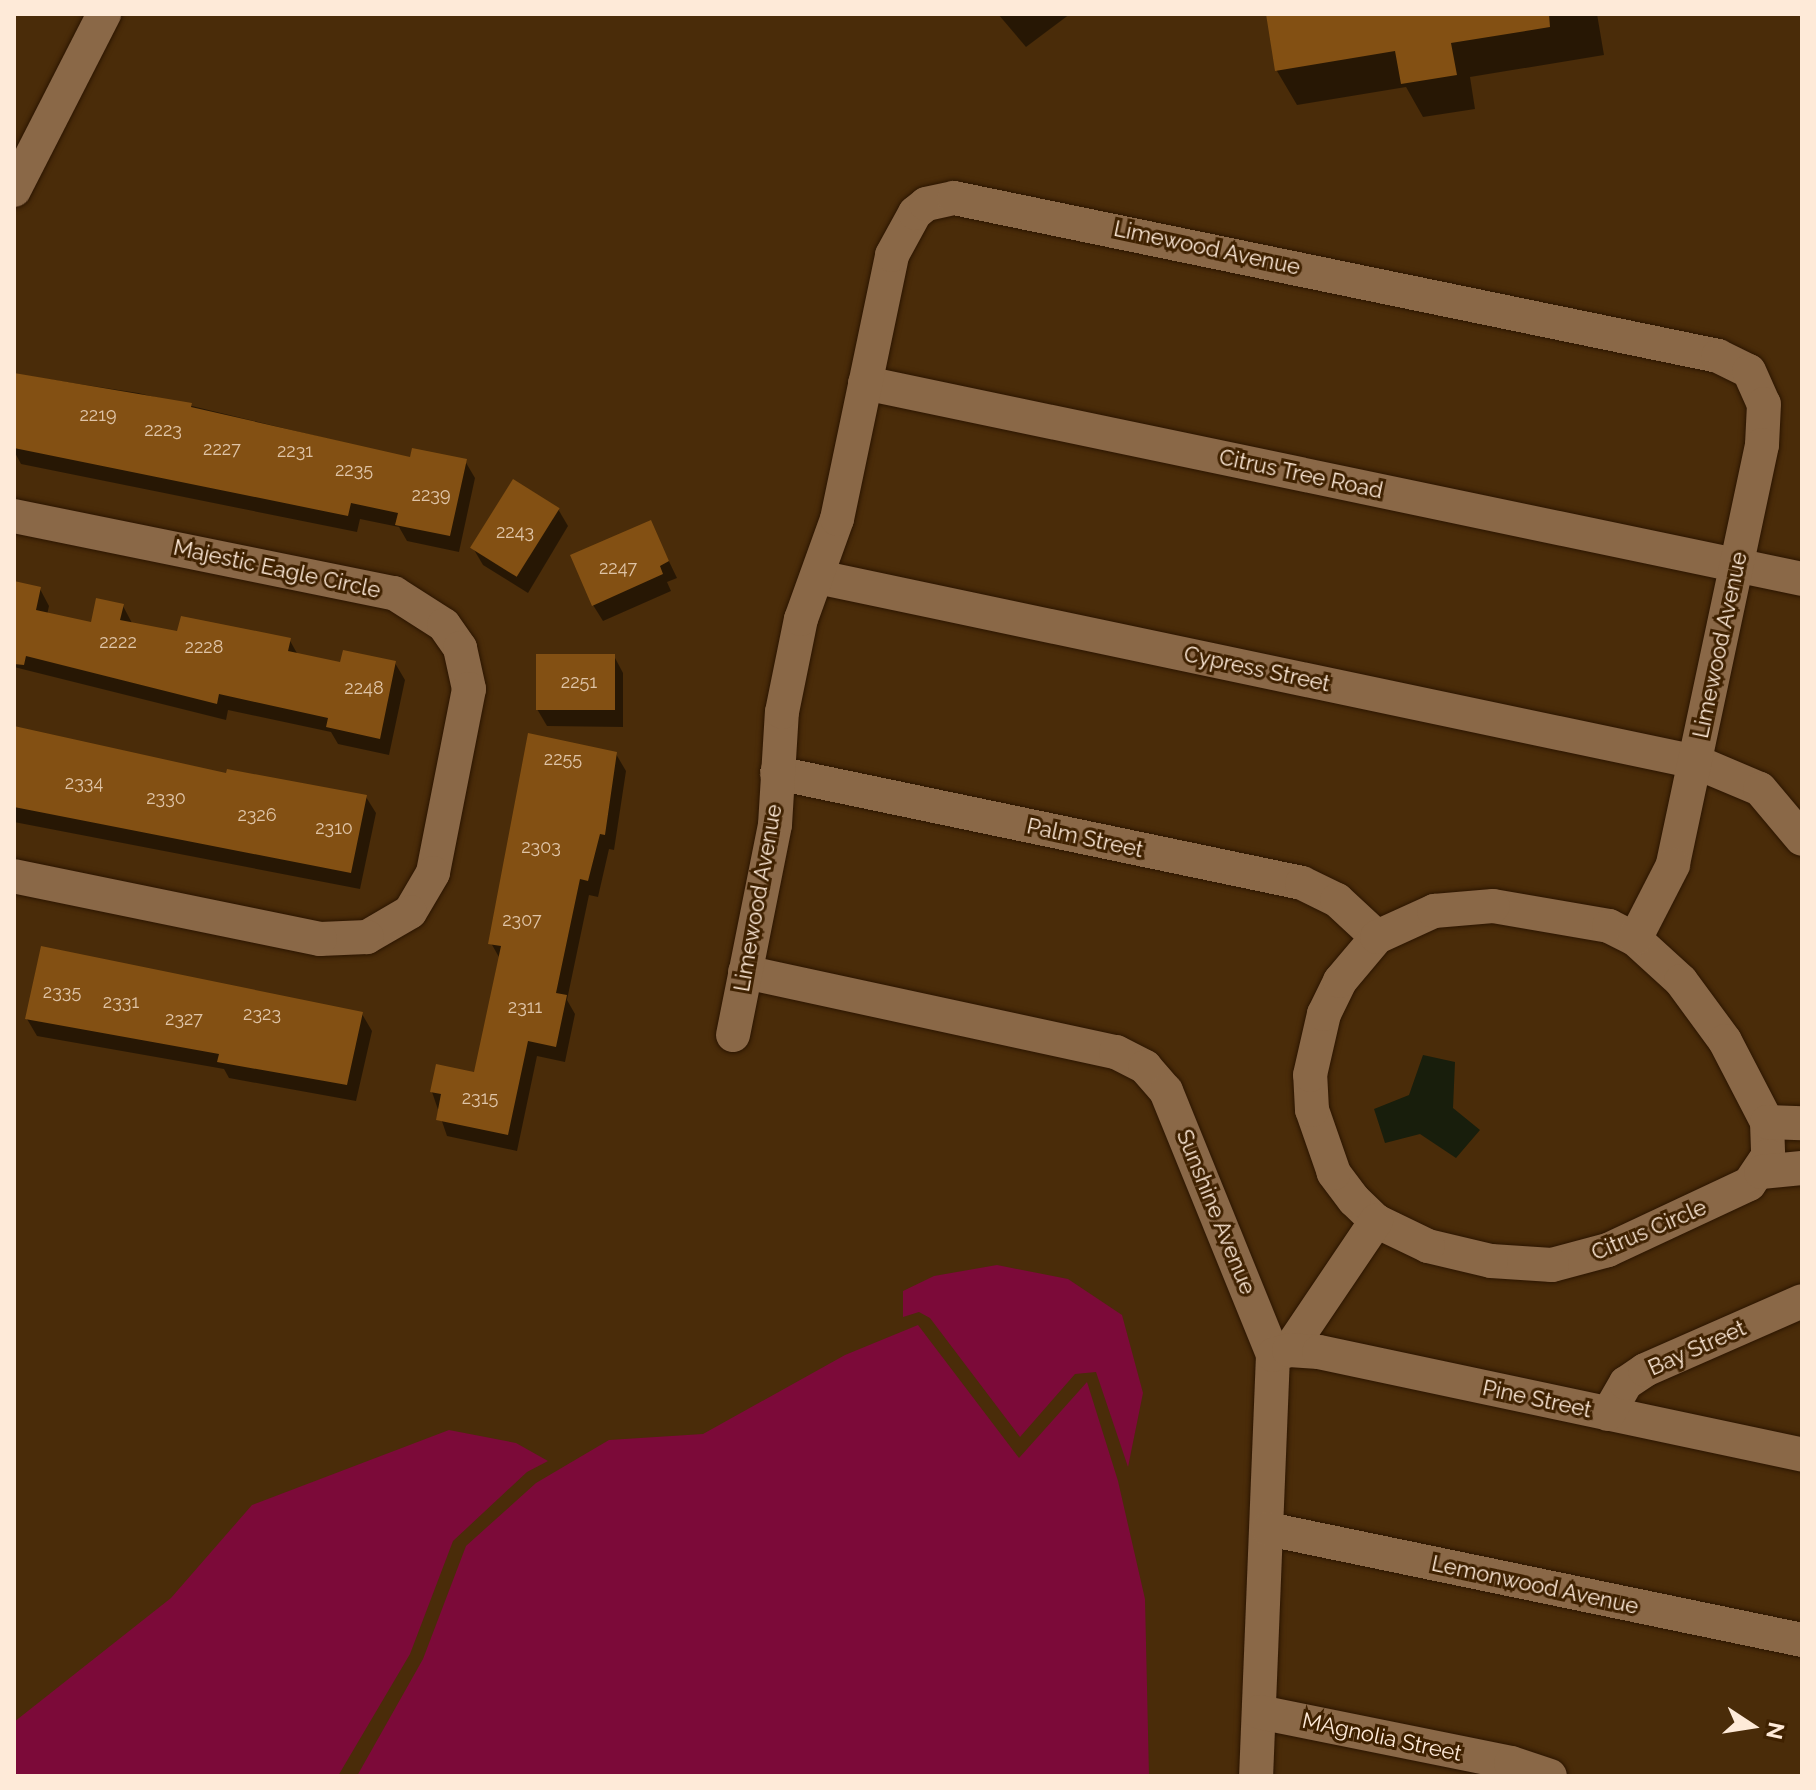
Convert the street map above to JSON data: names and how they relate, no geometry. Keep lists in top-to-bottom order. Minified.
{"streets":{"street":["Limewood Avenue","Citrus Tree Road","Majestic Eagle Circle","Cypress Street","Palm Street","Sunshine Avenue","Citrus Circle","Bay Street","Pine Street","Lemonwood Avenue","MAgnolia Street"]},"crossings":[["Limewood Avenue","Citrus Tree Road"],["Limewood Avenue","Cypress Street"],["Limewood Avenue","Palm Street"],["Limewood Avenue","Sunshine Avenue"],["Limewood Avenue","Citrus Circle"],["Palm Street","Citrus Circle"],["Sunshine Avenue","Pine Street"],["Sunshine Avenue","Lemonwood Avenue"],["Sunshine Avenue","MAgnolia Street"],["Bay Street","Pine Street"]],"house_numbers":["2219","2223","2227","2231","2235","2239","2243","2247","2222","2228","2251","2248","2255","2334","2330","2326","2310","2303","2307","2335","2331","2311","2323","2327","2315"],"north":"right"}
